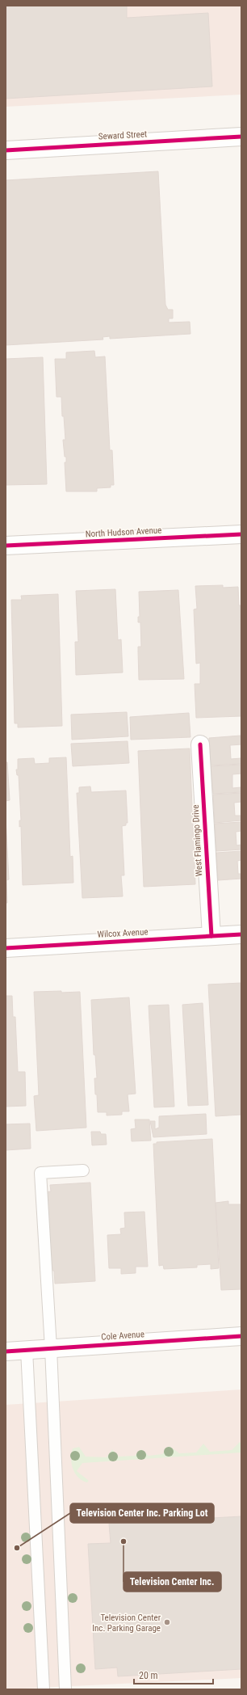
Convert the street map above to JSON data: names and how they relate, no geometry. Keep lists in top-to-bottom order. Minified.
{"streets":{"street":["Seward Street","North Hudson Avenue","West Flamingo Drive","Wilcox Avenue","Cole Avenue"]},"crossings":[["West Flamingo Drive","Wilcox Avenue"]],"places":["Television Center Inc.","Television Center Inc. Parking Lot","Television Center Inc. Parking Garage"],"scale_bar":"20 m"}
